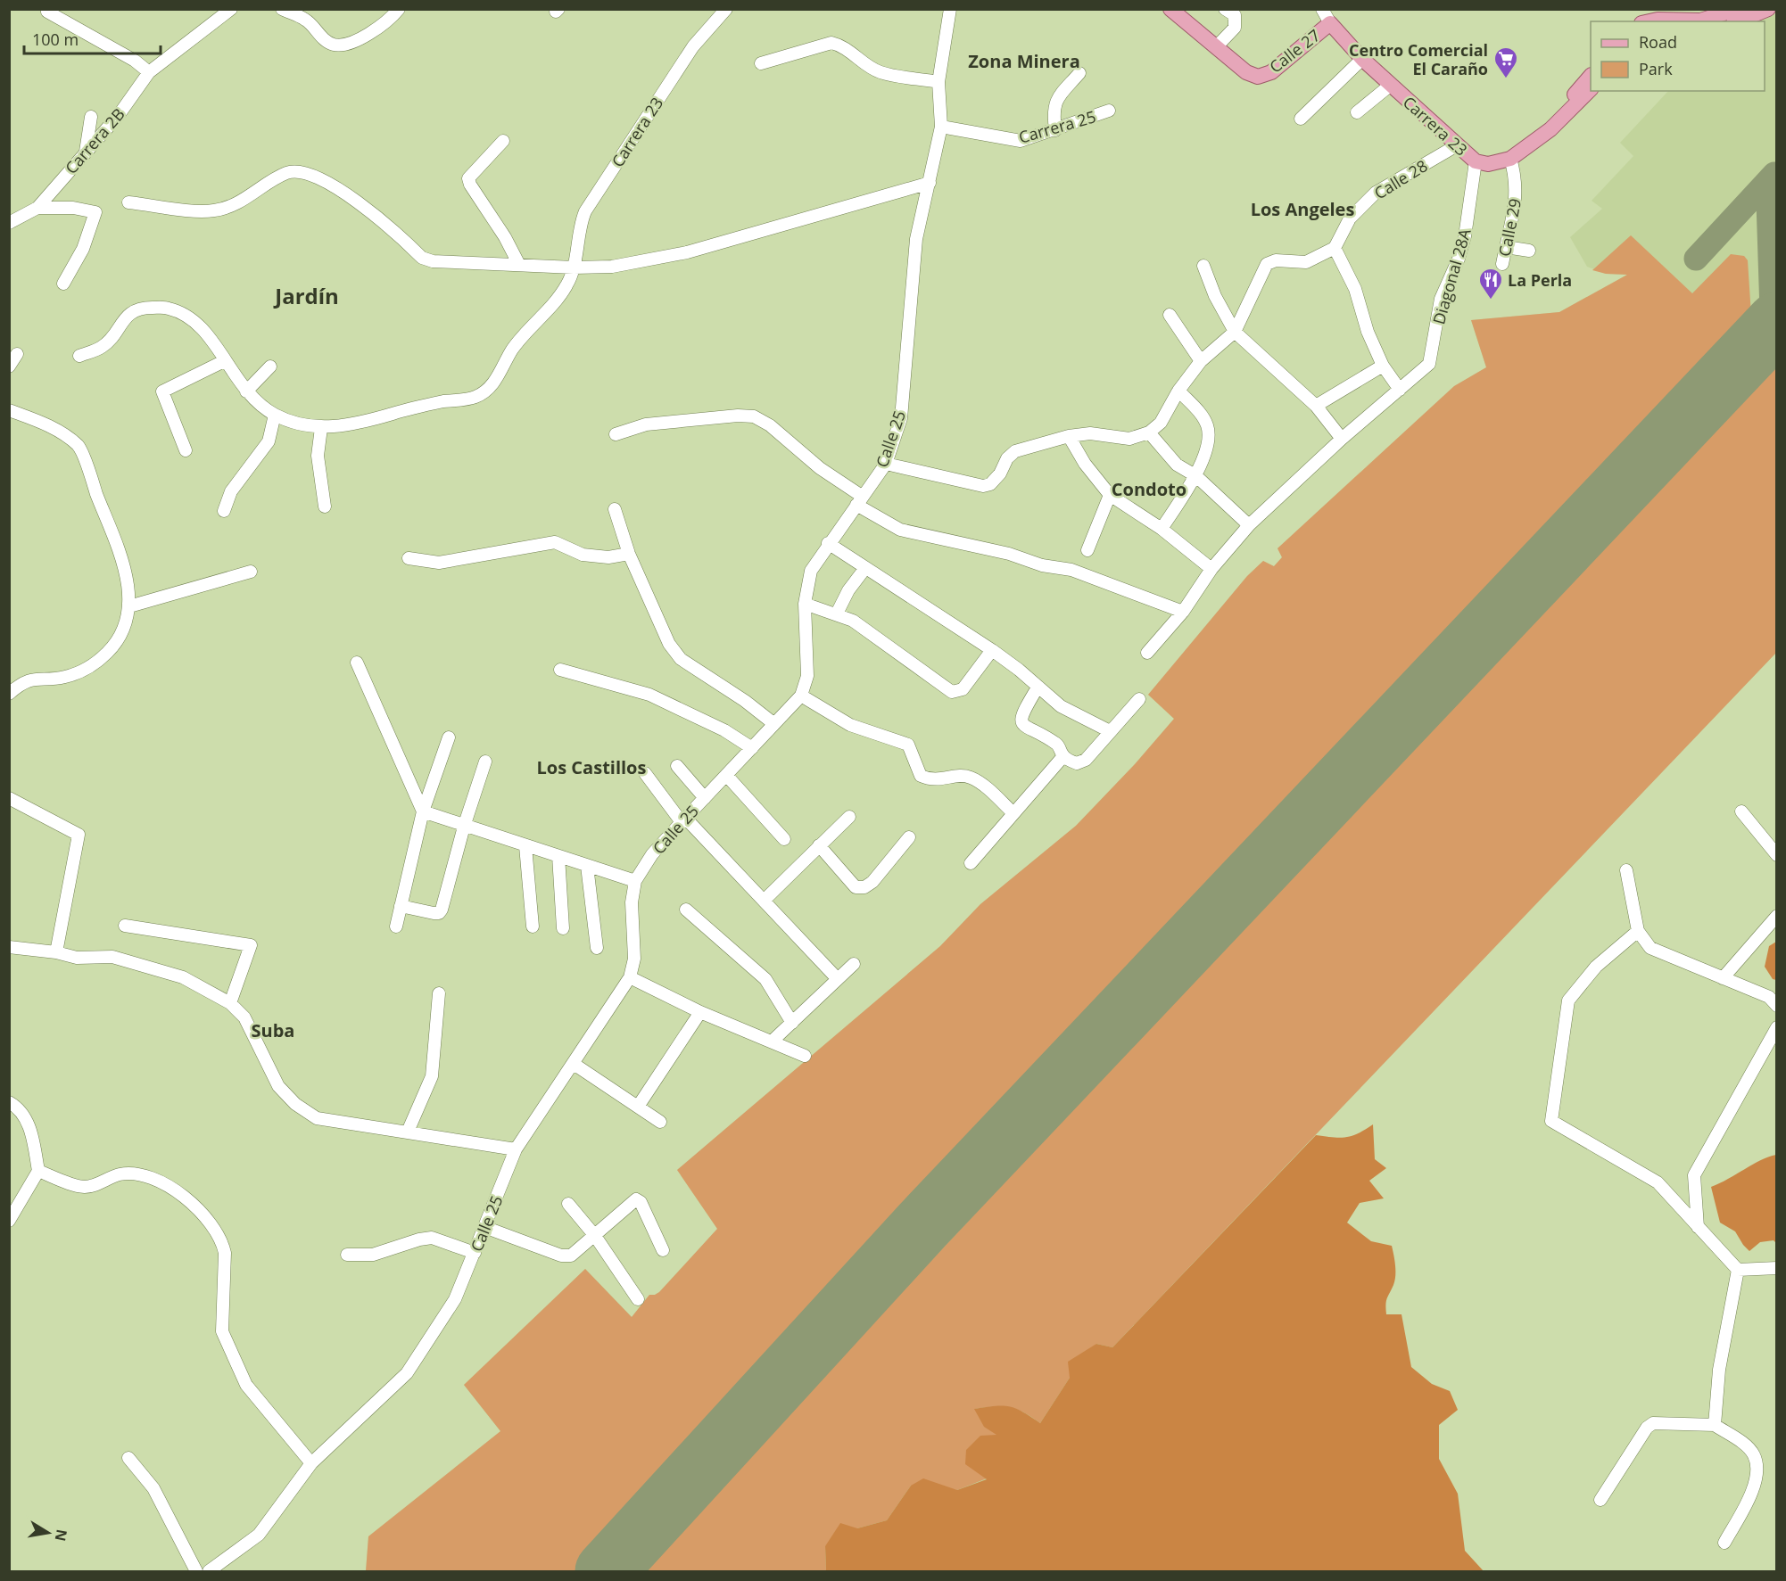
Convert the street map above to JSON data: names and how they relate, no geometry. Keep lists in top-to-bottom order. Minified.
{"streets":{"main road":["Calle 27","Carrera 23"],"street":["Carrera 25","Carrera 2B","Calle 28","Calle 29","Diagonal 28A","Calle 25"]},"crossings":[["Calle 27","Carrera 23"],["Carrera 23","Calle 28"],["Carrera 23","Diagonal 28A"],["Carrera 25","Calle 25"]],"districts":["Zona Minera","Los Angeles","Jardín","Condoto","Los Castillos","Suba"],"places":{"supermarket":["Centro Comercial El Caraño"],"restaurant":["La Perla"]},"legend":["Road","Park"],"scale_bar":"100 m","north":"right"}
